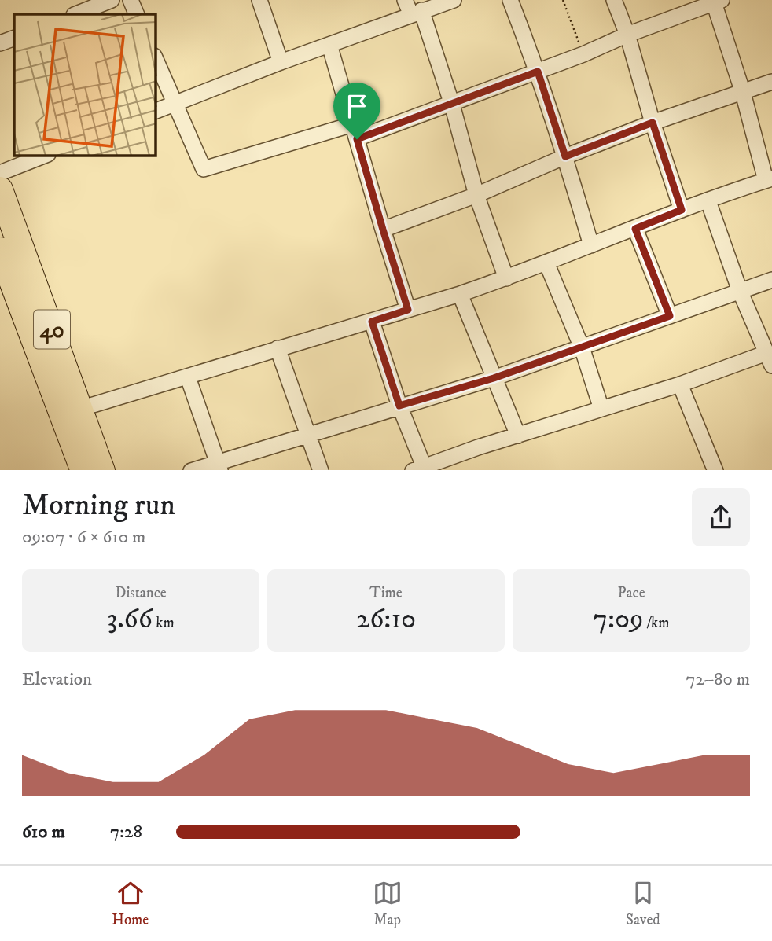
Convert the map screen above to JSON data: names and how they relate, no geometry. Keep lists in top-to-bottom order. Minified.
{"streets":{"highway":["40"]},"page":{"heading":["Morning run","09:07 · 6 × 610 m"],"stats":[["Distance","3.66 km"],["Time","26:10"],["Pace","7:09 /km"]],"chart":["Elevation","72–80 m"],"list":[{"name":"610 m","note":"7:28"}],"tabs":["Home","Map","Saved"]}}
